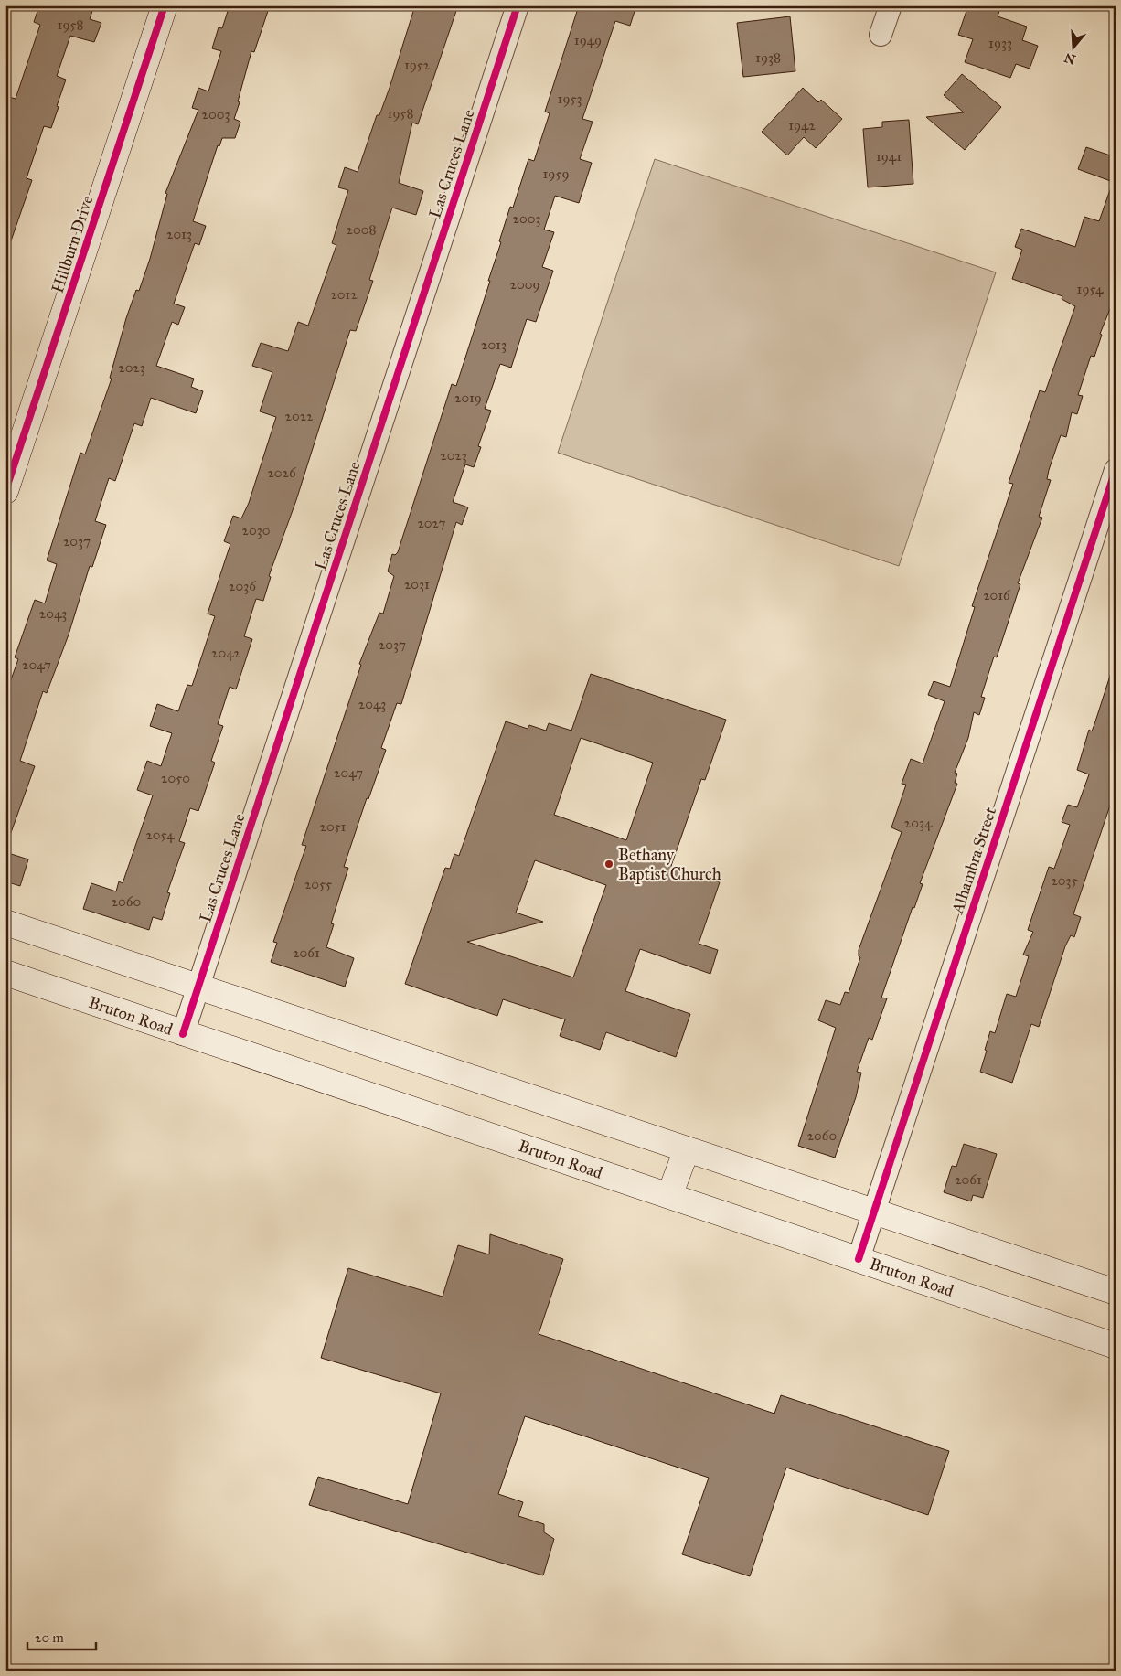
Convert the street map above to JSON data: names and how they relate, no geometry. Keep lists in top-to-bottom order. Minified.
{"streets":{"main road":["Hillburn Drive","Bruton Road"],"street":["Las Cruces Lane","Alhambra Street"]},"crossings":[["Las Cruces Lane","Bruton Road"],["Alhambra Street","Bruton Road"]],"places":["Bethany Baptist Church"],"house_numbers":["1958","1949","1933","1938","1952","1953","1958","2003","1942","1941","1959","2003","2008","2013","2009","1954","2012","2013","2023","2019","2022","2023","2026","2027","2030","2037","2031","2036","2016","2043","2037","2042","2047","2043","2047","2050","2034","2051","2054","2035","2055","2060","2061","2060","2061"],"scale_bar":"20 m","north":"bottom"}
